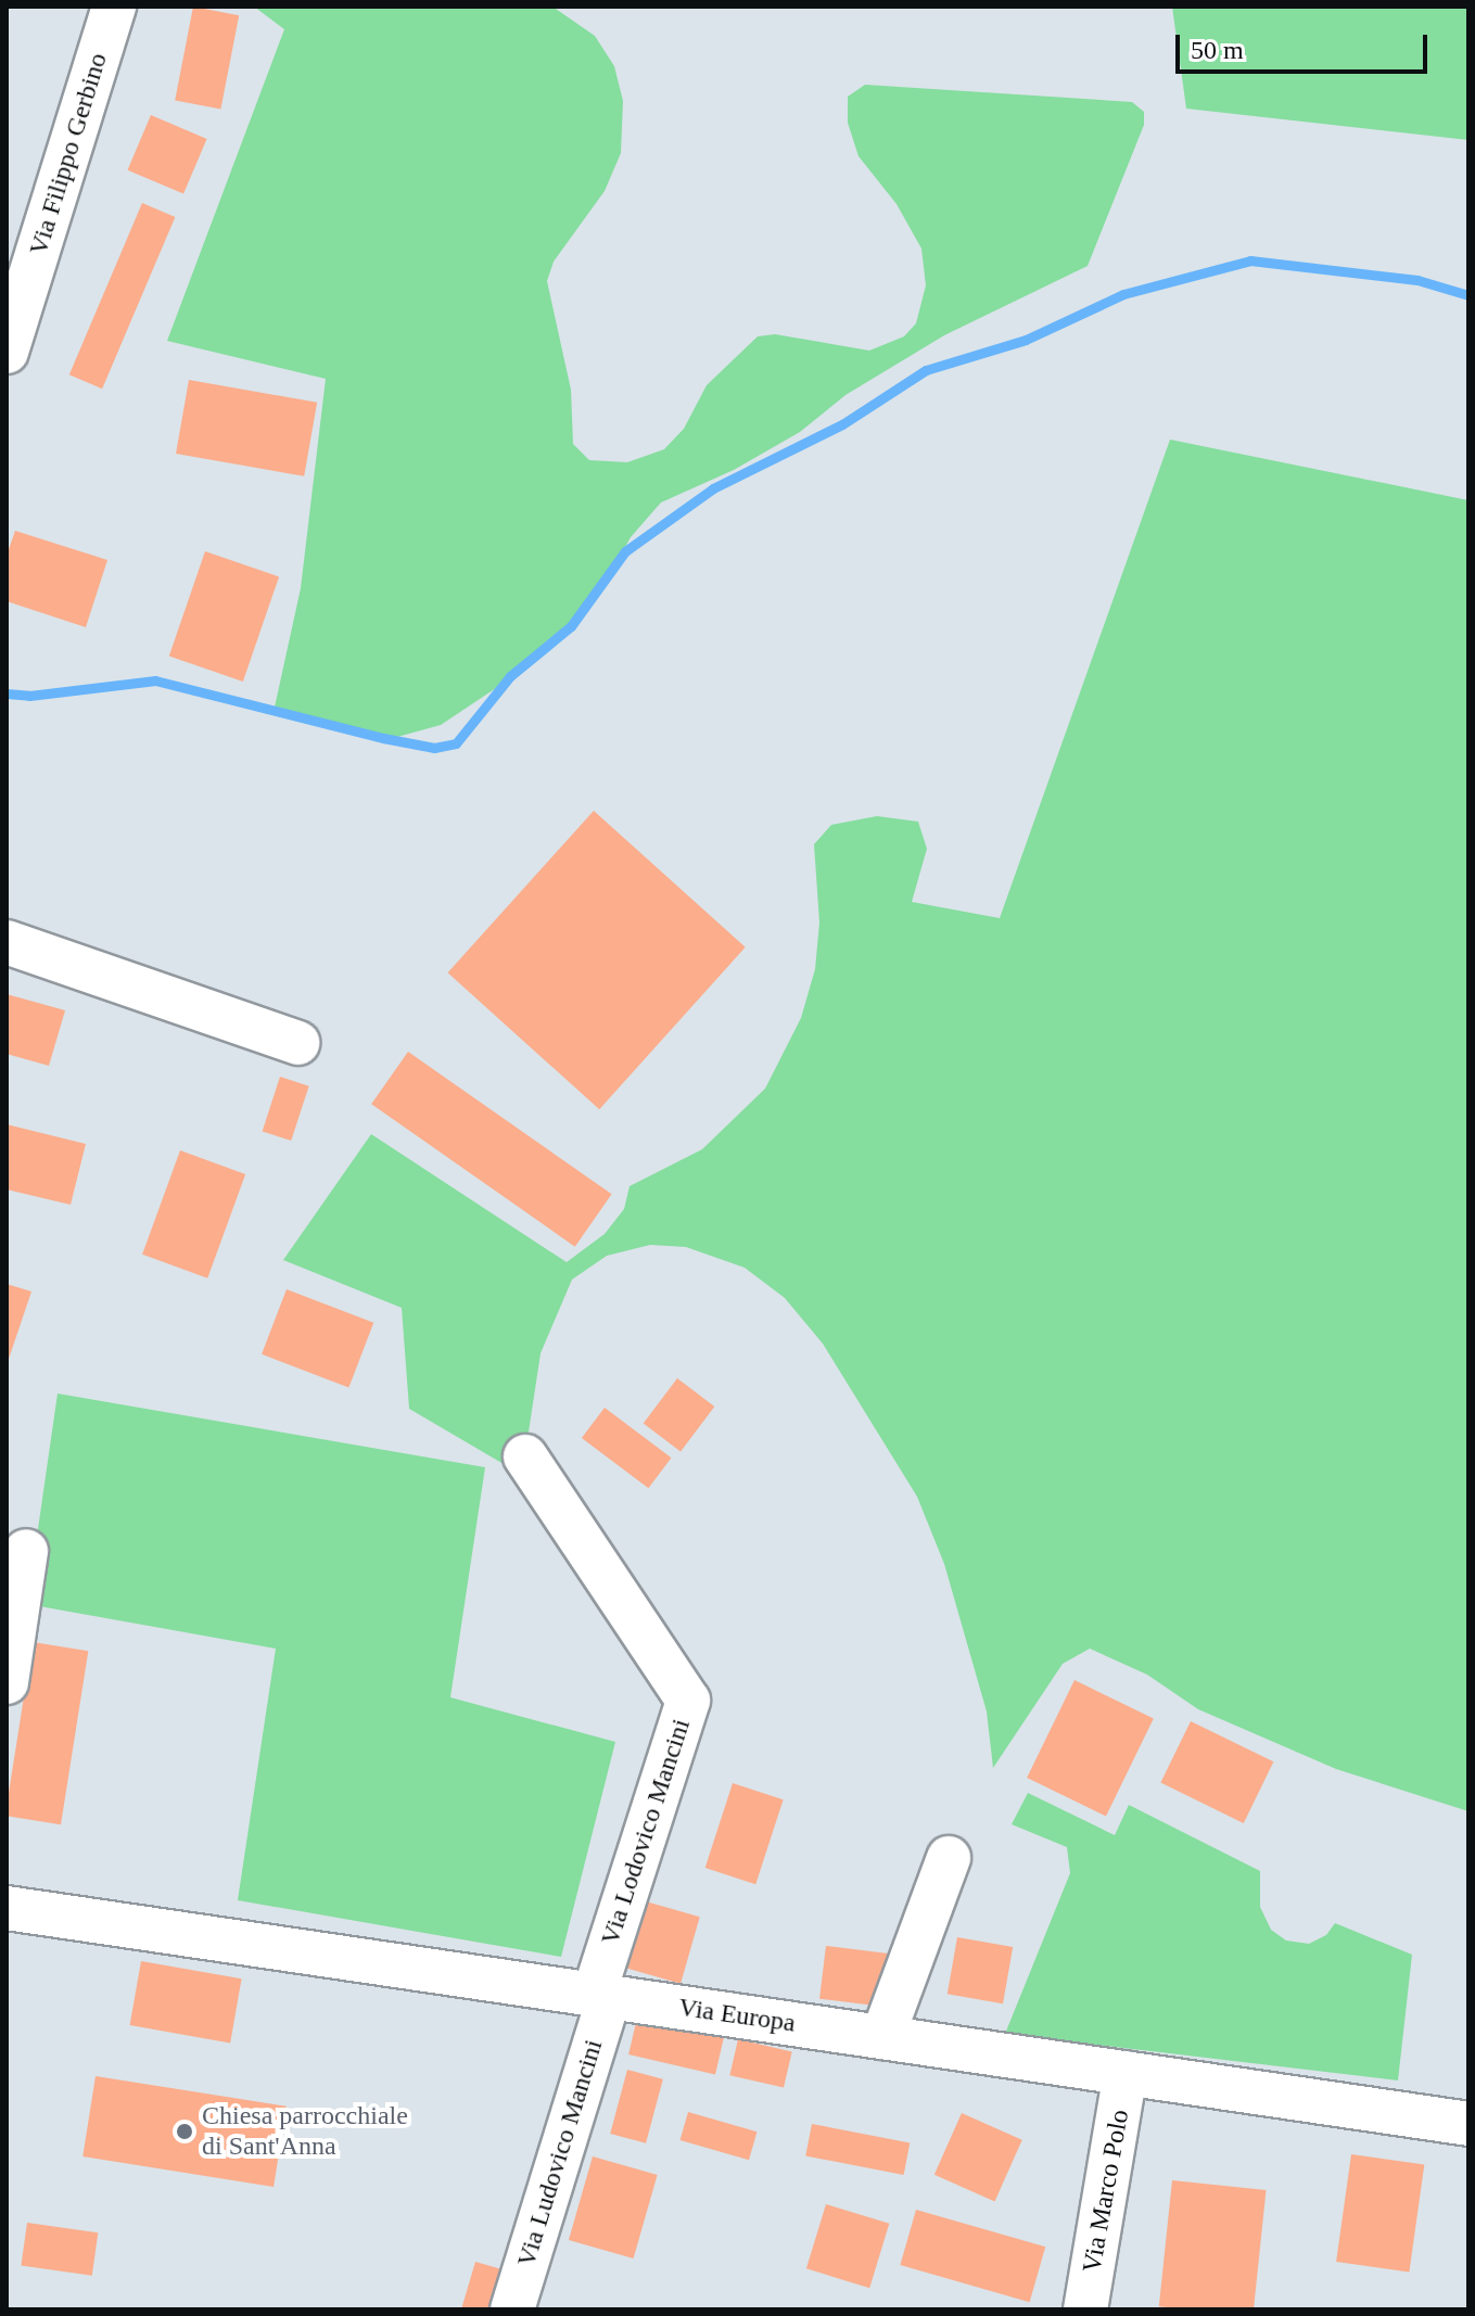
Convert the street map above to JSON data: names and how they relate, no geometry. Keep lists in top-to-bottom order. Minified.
{"streets":{"street":["Via Filippo Gerbino","Via Lodovico Mancini","Via Europa","Via Ludovico Mancini","Via Marco Polo"]},"crossings":[["Via Lodovico Mancini","Via Europa"],["Via Lodovico Mancini","Via Ludovico Mancini"],["Via Europa","Via Ludovico Mancini"],["Via Europa","Via Marco Polo"]],"places":["Chiesa parrocchiale di Sant'Anna"],"scale_bar":"50 m"}
